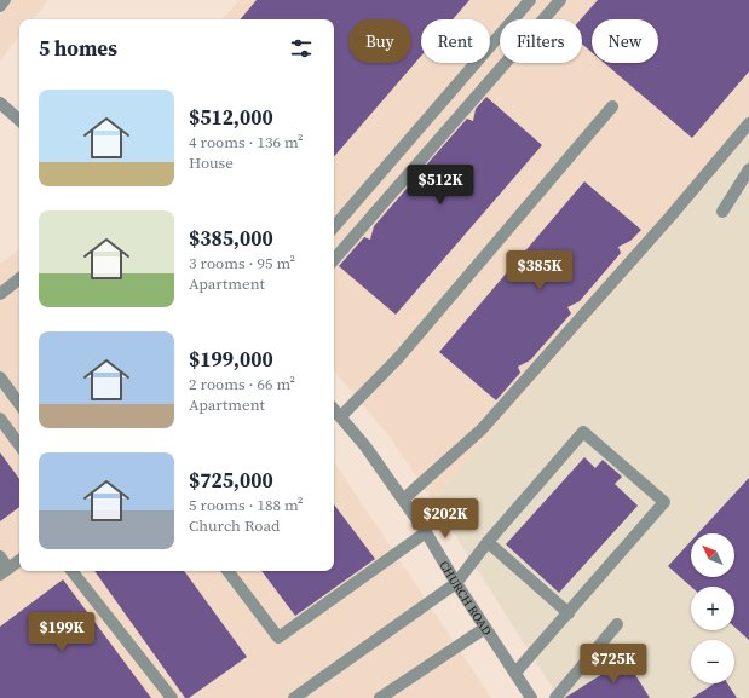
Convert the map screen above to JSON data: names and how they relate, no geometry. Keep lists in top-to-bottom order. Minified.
{"streets":{"street":["CHURCH ROAD"]},"north":"top left","page":{"chip":["Buy","Rent","Filters","New"],"heading":"5 homes","list":[{"name":"$512,000","note":"4 rooms · 136 m² · House"},{"name":"$385,000","note":"3 rooms · 95 m² · Apartment"},{"name":"$199,000","note":"2 rooms · 66 m² · Apartment"},{"name":"$725,000","note":"5 rooms · 188 m² · Church Road"}],"price":["$512K","$385K","$202K","$199K","$725K"],"map_buttons":["+","−"]}}
